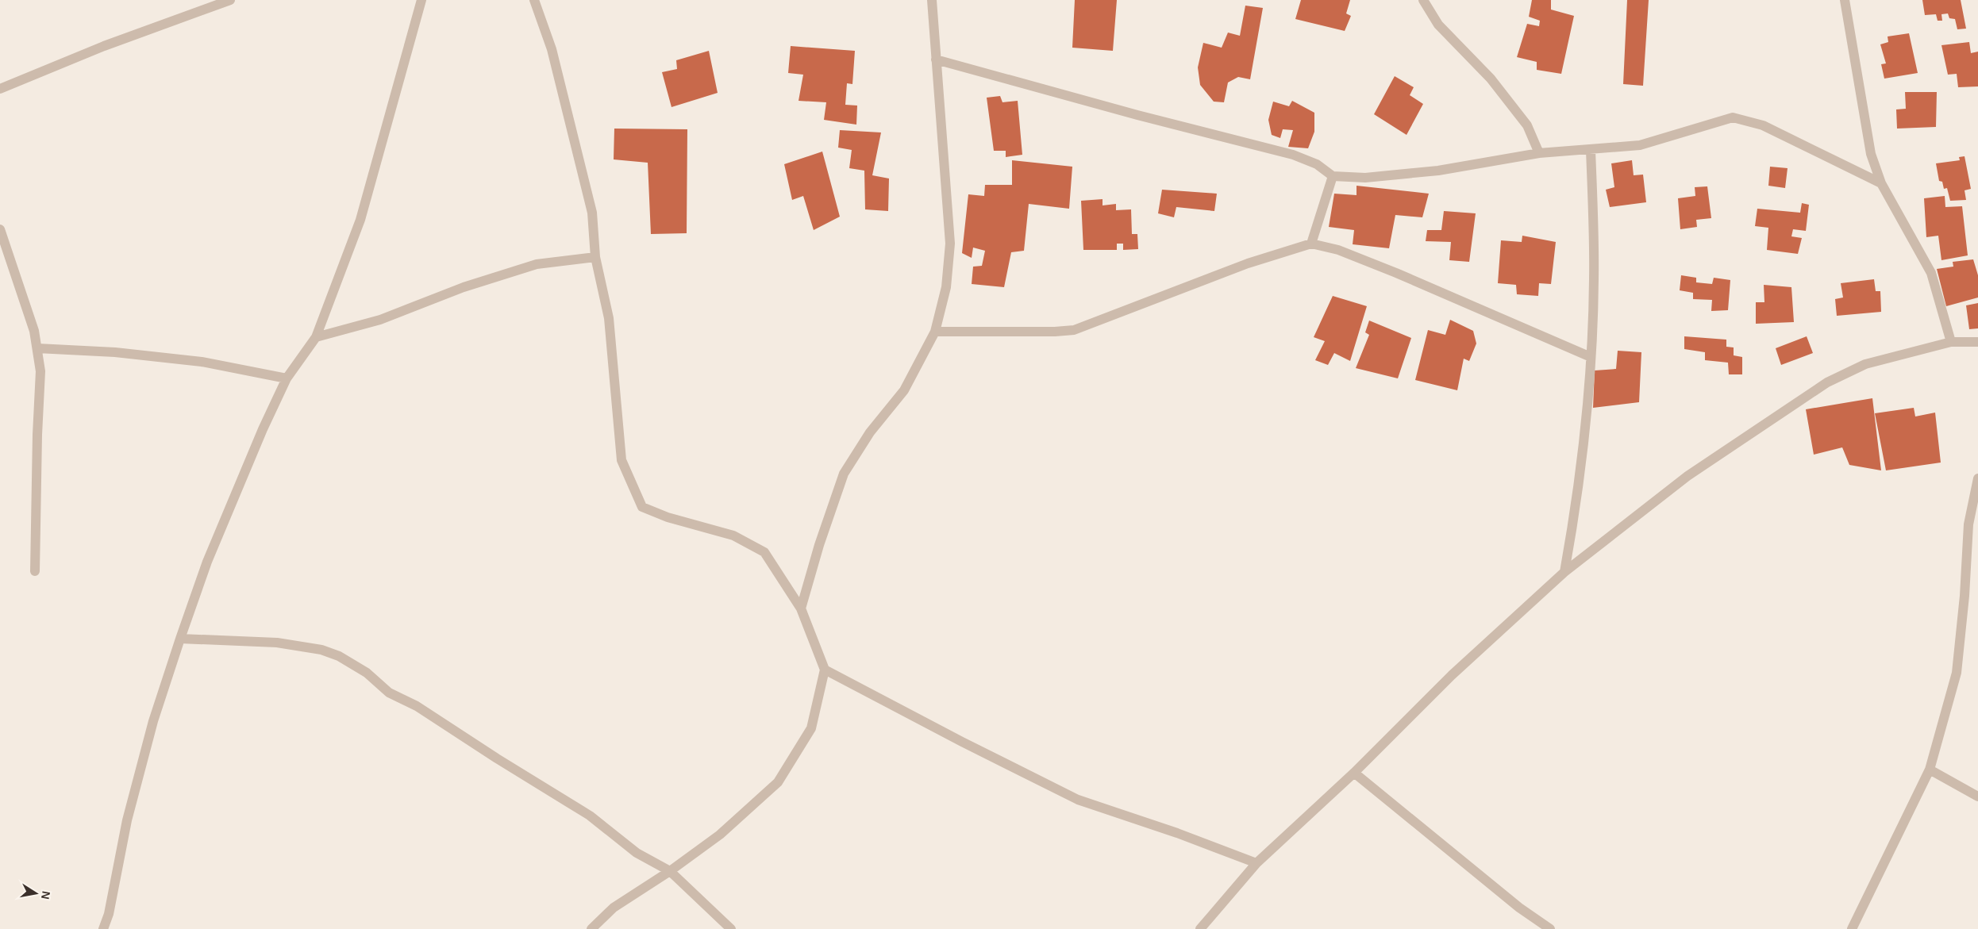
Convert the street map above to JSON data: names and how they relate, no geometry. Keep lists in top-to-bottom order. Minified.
{"north":"right"}
